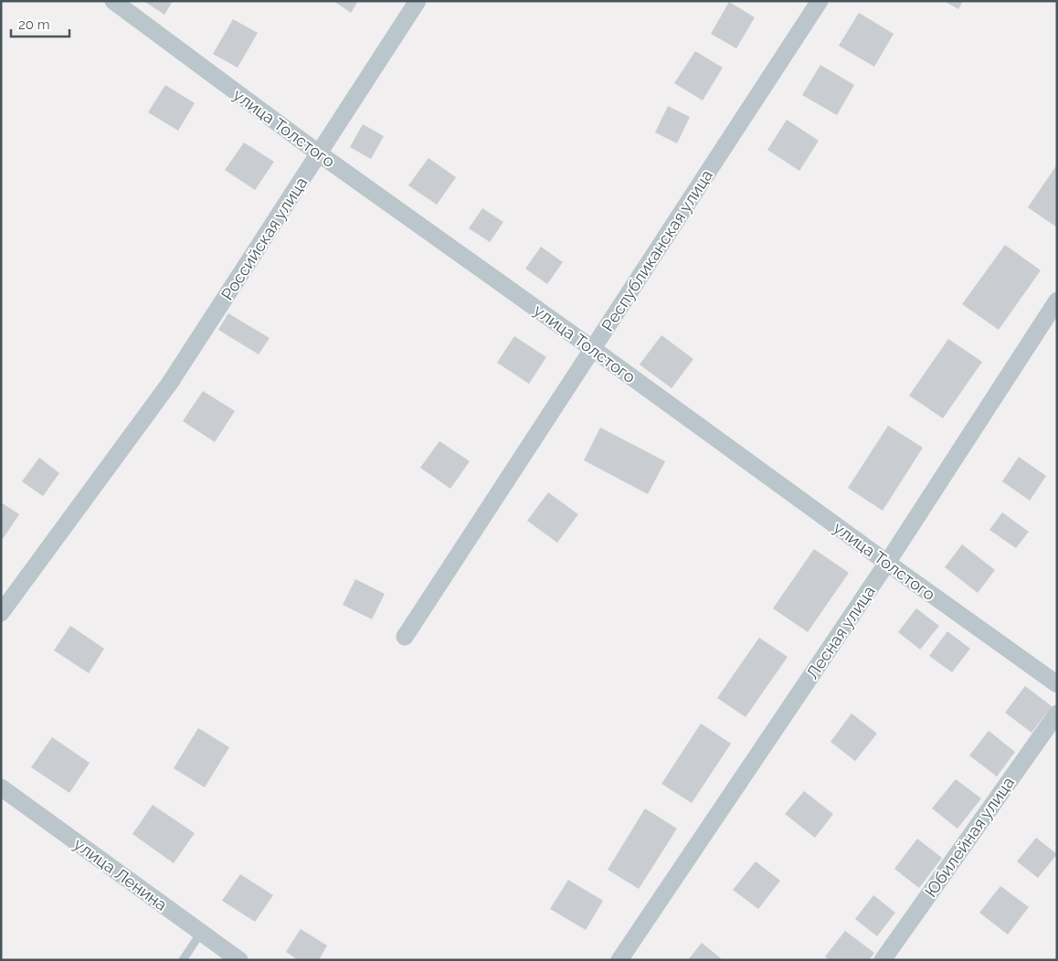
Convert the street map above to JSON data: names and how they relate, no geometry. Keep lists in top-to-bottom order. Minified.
{"streets":{"street":["улица Толстого","Российская улица","Республиканская улица","Лесная улица","Юбилейная улица","улица Ленина"]},"crossings":[["улица Толстого","Российская улица"],["улица Толстого","Республиканская улица"],["улица Толстого","Лесная улица"]],"scale_bar":"20 m"}
